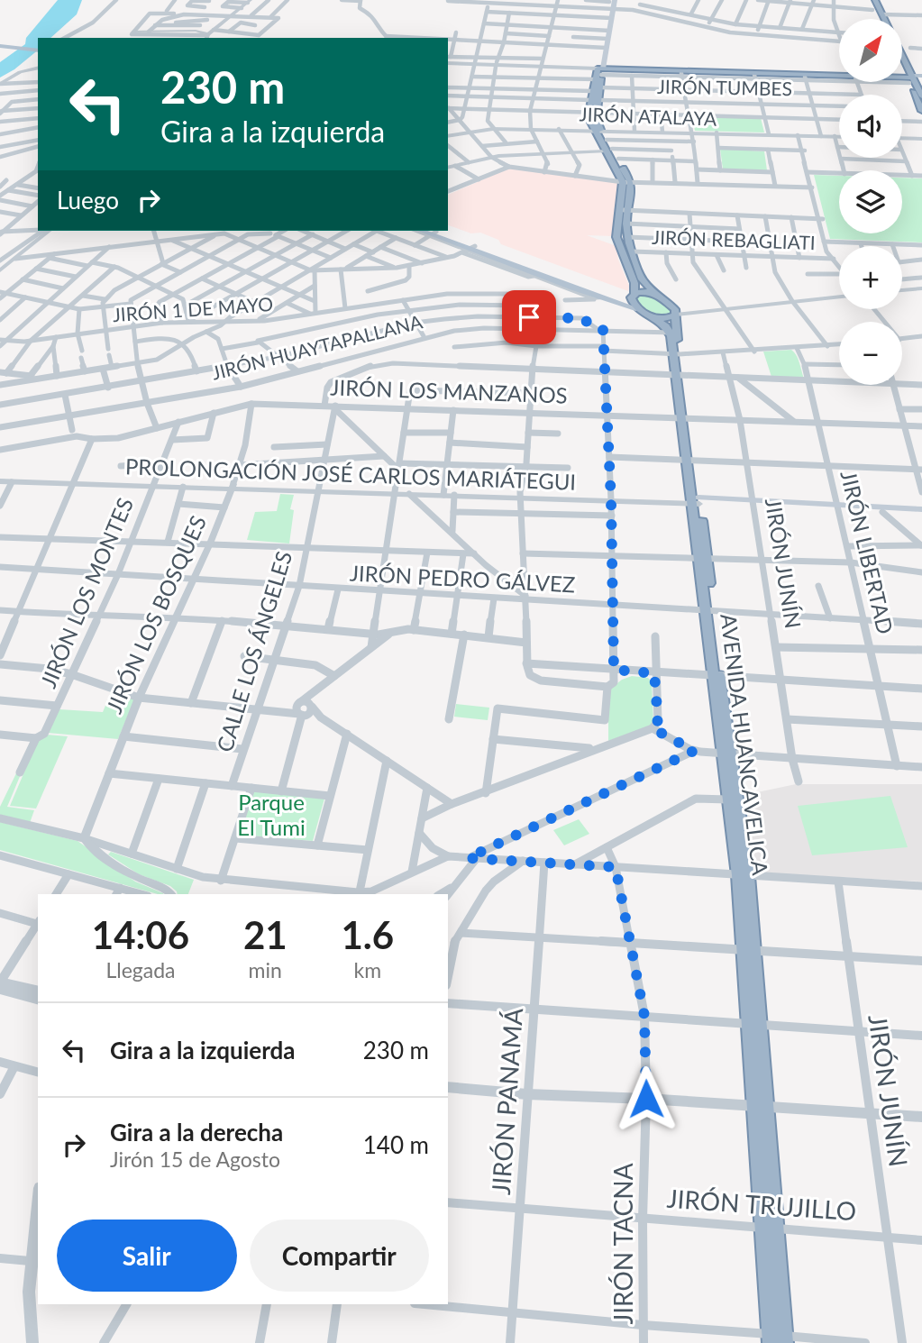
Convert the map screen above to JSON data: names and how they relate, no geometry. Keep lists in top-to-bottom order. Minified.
{"streets":{"highway":["AVENIDA HUANCAVELICA"],"street":["JIRÓN TUMBES","JIRÓN ATALAYA","JIRÓN REBAGLIATI","JIRÓN 1 DE MAYO","JIRÓN HUAYTAPALLANA","JIRÓN LOS MANZANOS","PROLONGACIÓN JOSÉ CARLOS MARIÁTEGUI","JIRÓN LIBERTAD","JIRÓN JUNÍN","JIRÓN PEDRO GÁLVEZ","JIRÓN LOS MONTES","JIRÓN LOS BOSQUES","CALLE LOS ÁNGELES","JIRÓN PANAMÁ","JIRÓN TRUJILLO","JIRÓN TACNA"]},"crossings":[["JIRÓN HUAYTAPALLANA","AVENIDA HUANCAVELICA"],["JIRÓN LOS MANZANOS","JIRÓN LIBERTAD"],["JIRÓN LOS MANZANOS","JIRÓN JUNÍN"],["JIRÓN LOS MANZANOS","JIRÓN LOS MONTES"],["JIRÓN LOS MANZANOS","JIRÓN LOS BOSQUES"],["JIRÓN LOS MANZANOS","CALLE LOS ÁNGELES"],["JIRÓN LOS MANZANOS","AVENIDA HUANCAVELICA"],["PROLONGACIÓN JOSÉ CARLOS MARIÁTEGUI","JIRÓN LOS MONTES"],["PROLONGACIÓN JOSÉ CARLOS MARIÁTEGUI","JIRÓN LOS BOSQUES"],["PROLONGACIÓN JOSÉ CARLOS MARIÁTEGUI","CALLE LOS ÁNGELES"],["PROLONGACIÓN JOSÉ CARLOS MARIÁTEGUI","AVENIDA HUANCAVELICA"],["JIRÓN LIBERTAD","JIRÓN PEDRO GÁLVEZ"],["JIRÓN JUNÍN","JIRÓN PEDRO GÁLVEZ"],["JIRÓN JUNÍN","JIRÓN TRUJILLO"],["JIRÓN PEDRO GÁLVEZ","JIRÓN LOS MONTES"],["JIRÓN PEDRO GÁLVEZ","JIRÓN LOS BOSQUES"],["JIRÓN PEDRO GÁLVEZ","CALLE LOS ÁNGELES"],["JIRÓN PEDRO GÁLVEZ","AVENIDA HUANCAVELICA"],["AVENIDA HUANCAVELICA","JIRÓN TRUJILLO"],["JIRÓN PANAMÁ","JIRÓN TRUJILLO"],["JIRÓN TRUJILLO","JIRÓN TACNA"]],"parks":["Parque El Tumi"],"north":"top right","page":{"map_buttons":["+","−"],"turn":["230 m","Gira a la izquierda"],"then":"Luego","eta":["14:06","Llegada","21","min","1.6","km"],"list":[{"name":"Gira a la izquierda","value":"230 m"},{"name":"Gira a la derecha","note":"Jirón 15 de Agosto","value":"140 m"}],"buttons":["Salir","Compartir"]}}
